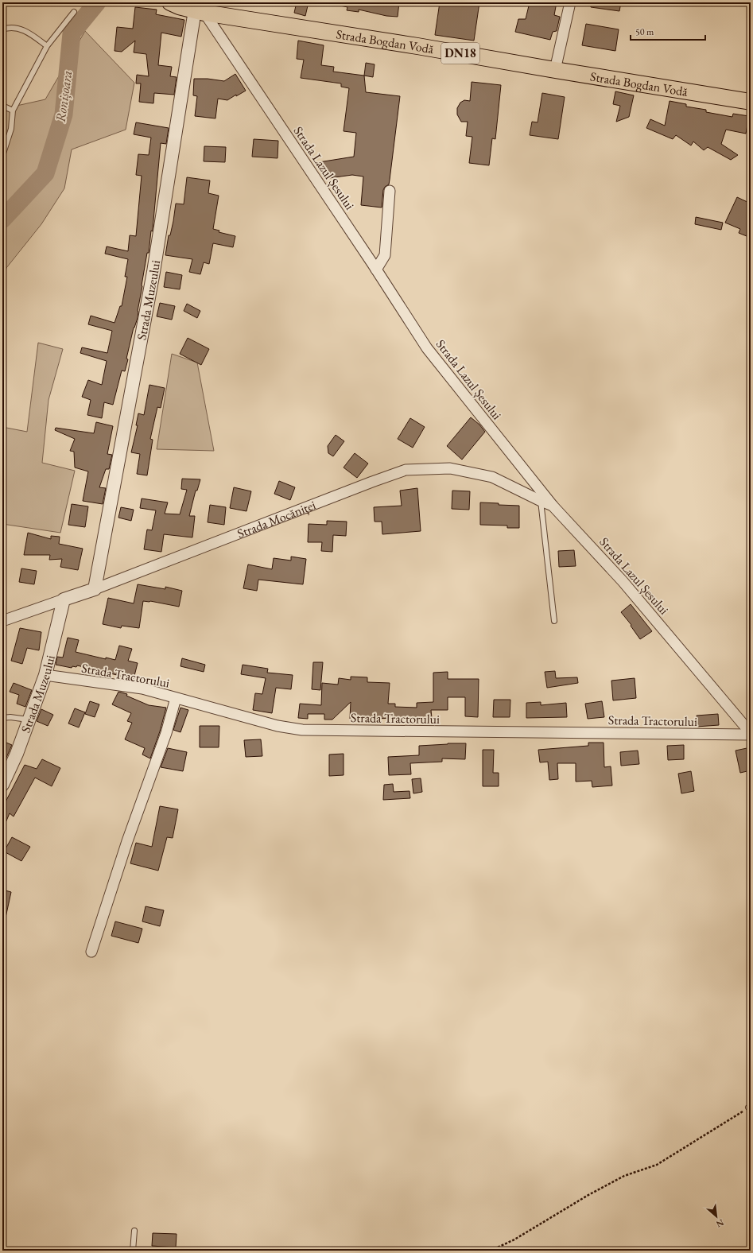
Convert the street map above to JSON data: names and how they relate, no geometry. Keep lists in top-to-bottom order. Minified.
{"streets":{"main road":["Strada Bogdan Vodă","DN18"],"street":["Strada Lazul Șesului","Strada Muzeului","Strada Mocăniței","Strada Tractorului"]},"crossings":[["Strada Bogdan Vodă","Strada Lazul Șesului"],["Strada Bogdan Vodă","Strada Muzeului"],["Strada Lazul Șesului","Strada Muzeului"],["Strada Lazul Șesului","Strada Mocăniței"],["Strada Lazul Șesului","Strada Tractorului"],["Strada Muzeului","Strada Mocăniței"],["Strada Muzeului","Strada Tractorului"]],"water":["Ronișoara"],"scale_bar":"50 m","north":"bottom right"}
